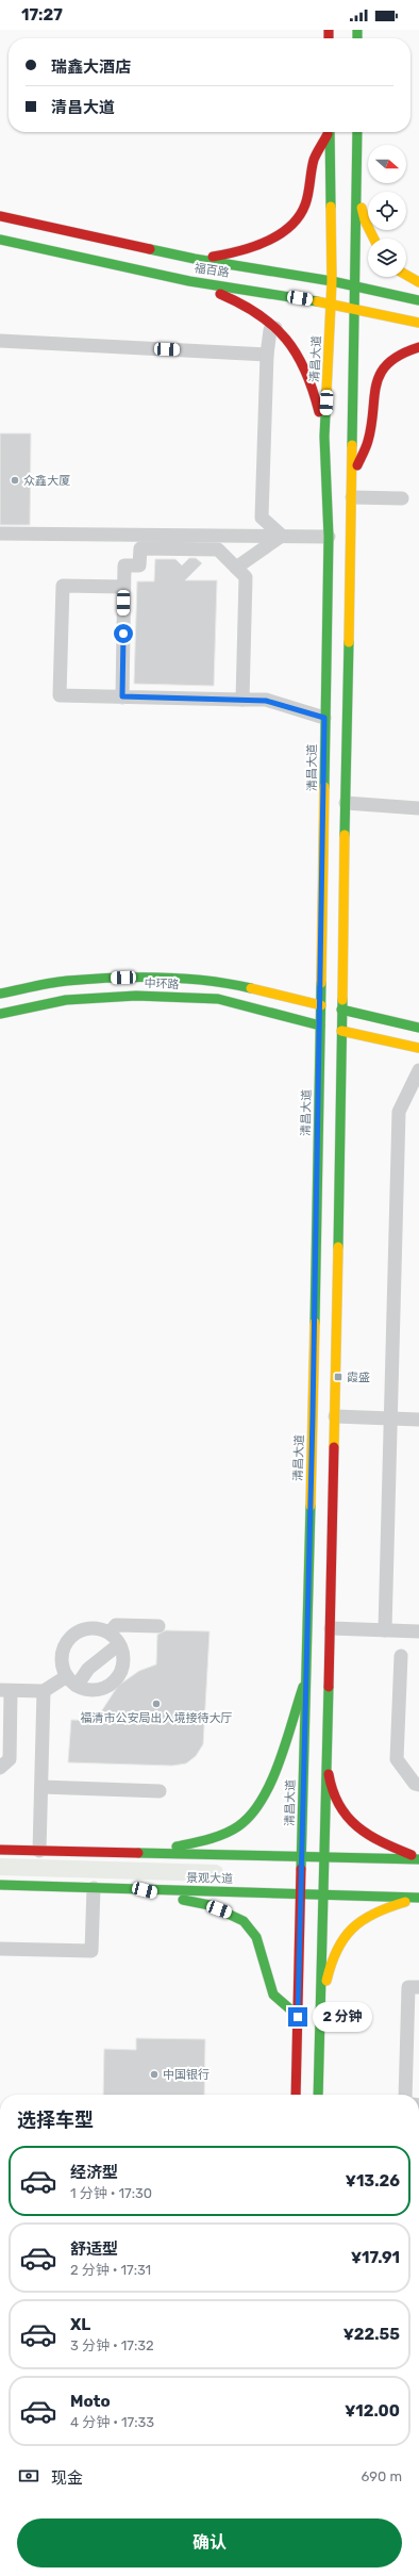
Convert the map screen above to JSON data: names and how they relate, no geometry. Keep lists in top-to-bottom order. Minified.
{"streets":{"main road":["福百路","清昌大道","中环路","景观大道"]},"crossings":[["福百路","清昌大道"],["清昌大道","中环路"],["清昌大道","景观大道"]],"places":{"other":["众鑫大厦","福清市公安局出入境接待大厅","中国银行"],"transit":["霞盛"]},"north":"right","page":{"status":"17:27","banner":["瑞鑫大酒店","清昌大道"],"bubble":"2 分钟","heading":"选择车型","list":[{"name":"经济型","note":"1 分钟 · 17:30","value":"¥13.26"},{"name":"舒适型","note":"2 分钟 · 17:31","value":"¥17.91"},{"name":"XL","note":"3 分钟 · 17:32","value":"¥22.55"},{"name":"Moto","note":"4 分钟 · 17:33","value":"¥12.00"}],"pay":["现金","690 m"],"buttons":"确认"}}
